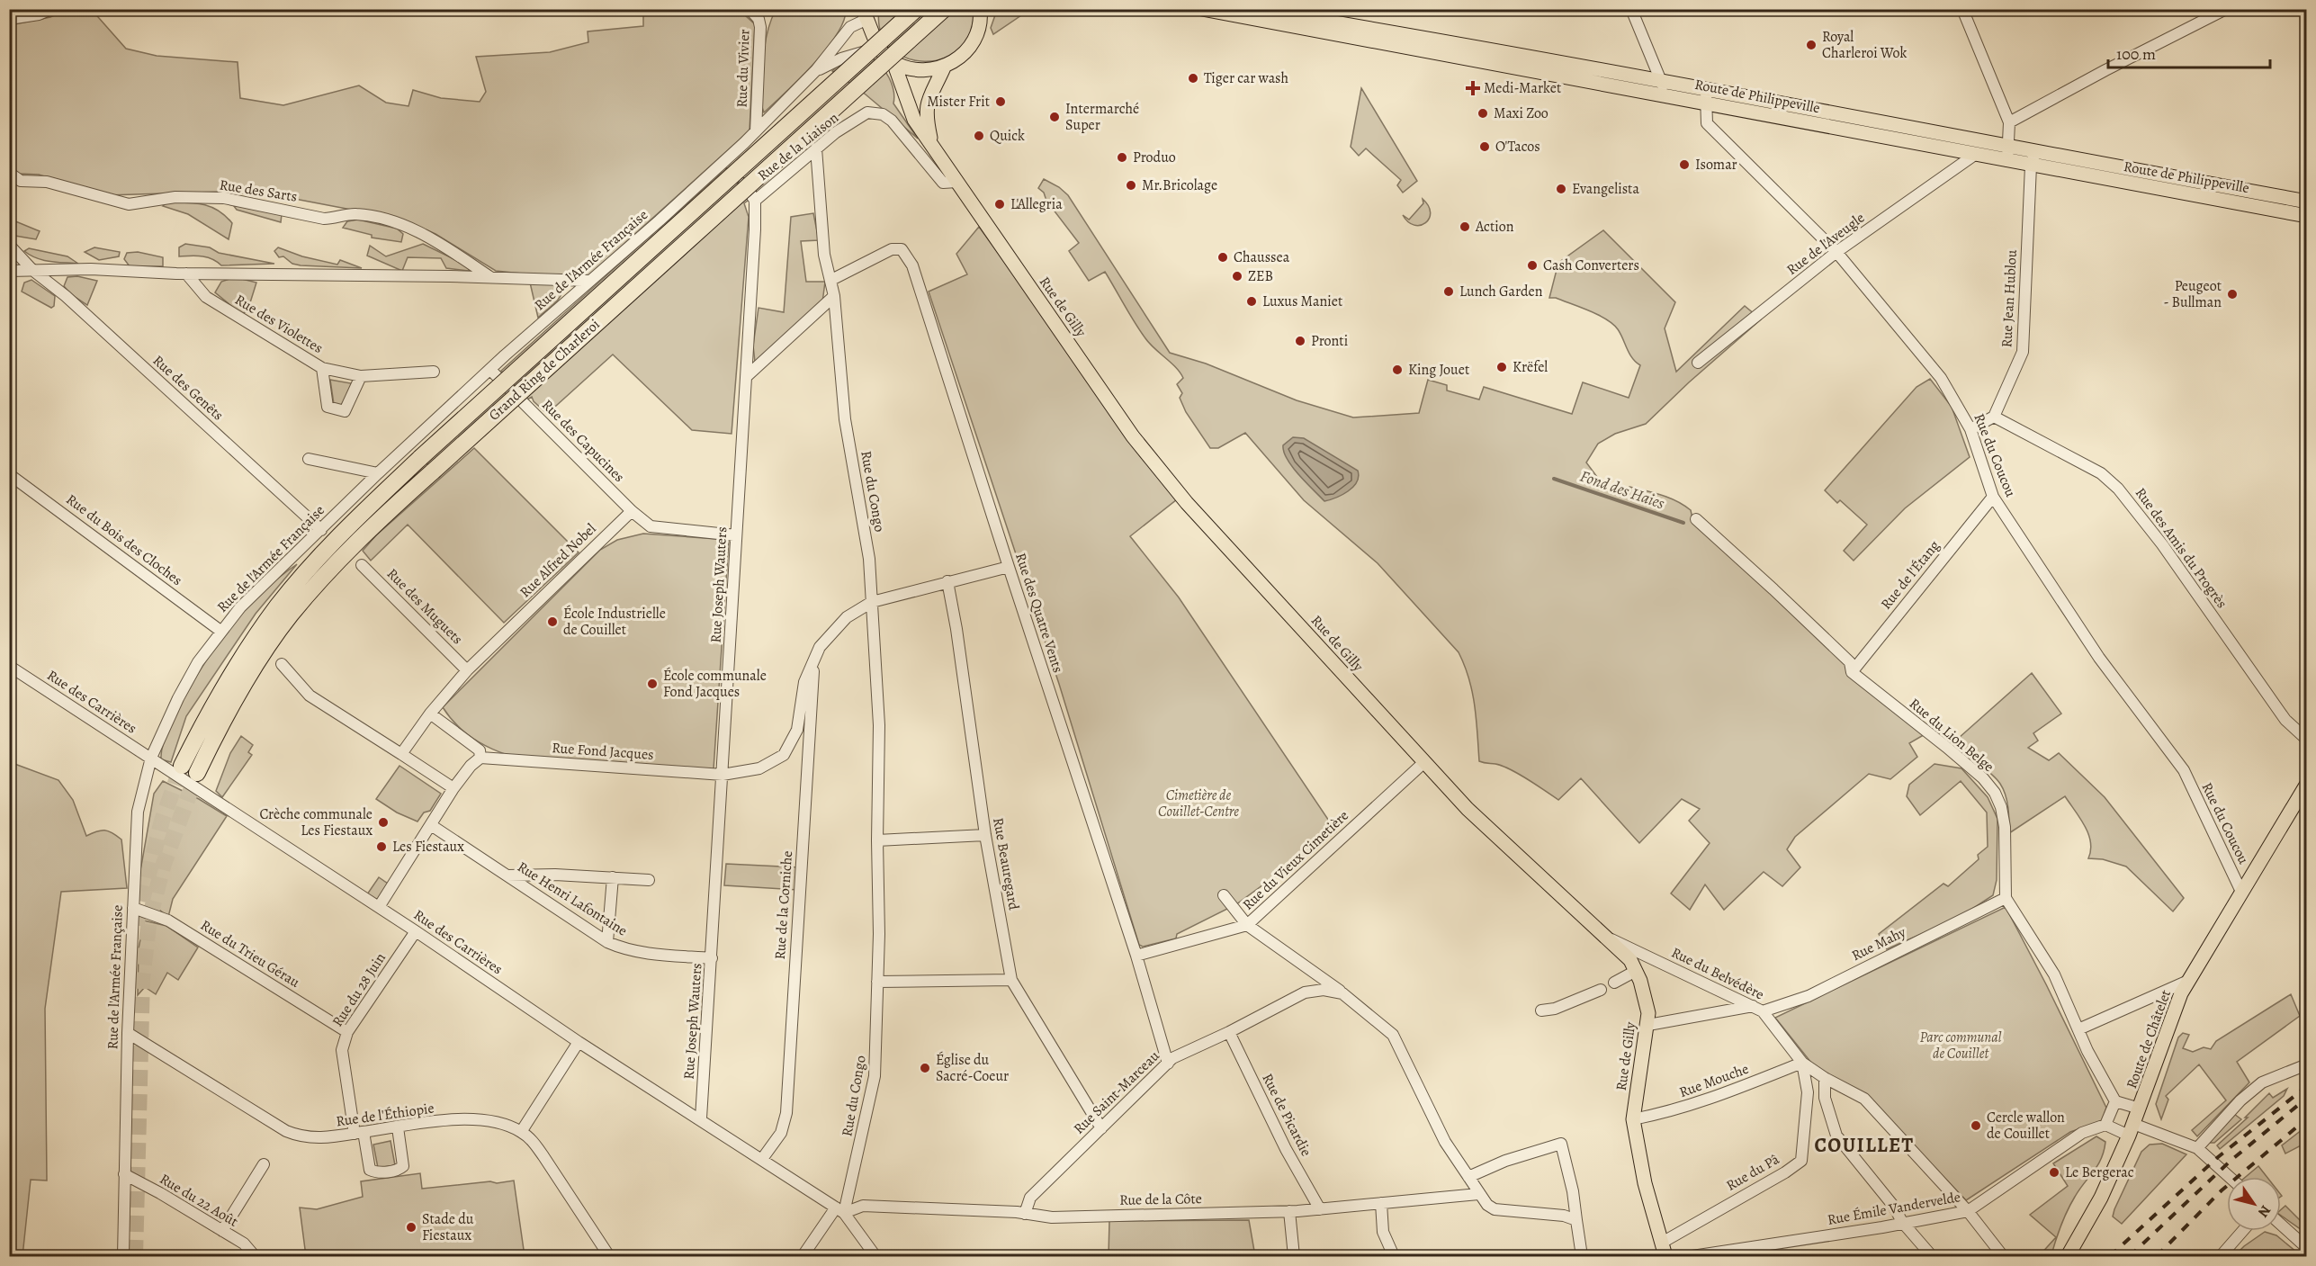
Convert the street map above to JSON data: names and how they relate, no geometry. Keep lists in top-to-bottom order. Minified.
{"streets":{"highway":["Grand Ring de Charleroi"],"main road":["Route de Philippeville","Rue de Gilly","Route de Châtelet"],"street":["Rue du Vivier","Rue de la Liaison","Rue des Sarts","Rue de l'Aveugle","Rue de l'Armée Française","Rue Jean Hublou","Rue des Violettes","Rue des Genêts","Rue des Capucines","Rue du Coucou","Rue du Congo","Rue du Bois des Cloches","Rue des Amis du Progrès","Rue Alfred Nobel","Rue de l'Étang","Rue Joseph Wauters","Rue des Muguets","Rue des Quatre Vents","Rue des Carrières","Rue du Lion Belge","Rue Fond Jacques","Rue du Vieux Cimetière","Rue Beauregard","Rue Henri Lafontaine","Rue de la Corniche","Rue Mahy","Rue du Trieu Gérau","Rue du Belvédère","Rue du 28 Juin","Rue Mouche","Rue Saint-Marceau","Rue de l'Éthiopie","Rue de Picardie","Rue du Pâ","Rue de la Côte","Rue du 22 Août","Rue Émile Vandervelde"]},"crossings":[["Rue du Vivier","Rue de l'Armée Française"],["Route de Philippeville","Rue de l'Aveugle"],["Route de Philippeville","Rue Jean Hublou"],["Route de Philippeville","Rue du Coucou"],["Rue de la Liaison","Rue de Gilly"],["Rue de la Liaison","Rue du Congo"],["Rue de la Liaison","Rue Joseph Wauters"],["Rue de l'Aveugle","Rue du Coucou"],["Rue de l'Armée Française","Rue des Genêts"],["Rue de l'Armée Française","Rue des Capucines"],["Rue de l'Armée Française","Rue du Bois des Cloches"],["Rue de l'Armée Française","Rue des Carrières"],["Rue de l'Armée Française","Rue du Trieu Gérau"],["Rue de l'Armée Française","Rue de l'Éthiopie"],["Rue de l'Armée Française","Rue du 22 Août"],["Rue Jean Hublou","Rue des Amis du Progrès"],["Rue de Gilly","Rue du Vieux Cimetière"],["Rue de Gilly","Rue Mahy"],["Rue de Gilly","Rue du Belvédère"],["Rue de Gilly","Rue Mouche"],["Rue de Gilly","Rue du Pâ"],["Rue des Capucines","Rue Alfred Nobel"],["Rue du Coucou","Rue de l'Étang"],["Rue du Coucou","Route de Châtelet"],["Rue du Congo","Rue des Quatre Vents"],["Rue du Congo","Rue des Carrières"],["Rue du Congo","Rue de la Côte"],["Rue Alfred Nobel","Rue des Muguets"],["Rue de l'Étang","Rue du Lion Belge"],["Rue Joseph Wauters","Rue des Carrières"],["Rue Joseph Wauters","Rue Fond Jacques"],["Rue Joseph Wauters","Rue Henri Lafontaine"],["Rue des Quatre Vents","Rue du Vieux Cimetière"],["Rue des Quatre Vents","Rue Saint-Marceau"],["Rue des Carrières","Rue de la Corniche"],["Rue des Carrières","Rue du 28 Juin"],["Rue des Carrières","Rue de la Côte"],["Rue du Lion Belge","Rue Mahy"],["Rue Fond Jacques","Rue de la Corniche"],["Rue Beauregard","Rue Saint-Marceau"],["Rue Mahy","Rue du Belvédère"],["Rue du Trieu Gérau","Rue du 28 Juin"],["Rue du Belvédère","Rue Mouche"],["Rue du Belvédère","Rue du Pâ"],["Rue du Belvédère","Rue Émile Vandervelde"],["Rue du 28 Juin","Rue de l'Éthiopie"],["Rue Mouche","Rue du Pâ"],["Rue Saint-Marceau","Rue de Picardie"],["Rue Saint-Marceau","Rue de la Côte"],["Rue de Picardie","Rue de la Côte"]],"districts":["COUILLET"],"water":["Fond des Haies"],"parks":["Cimetière de Couillet-Centre","Parc communal de Couillet"],"places":{"other":["Royal Charleroi Wok","Tiger car wash","Mister Frit","Maxi Zoo","Intermarché Super","Quick","O'Tacos","Produo","Isomar","Mr.Bricolage","Evangelista","L'Allegria","Action","Chaussea","Cash Converters","ZEB","Lunch Garden","Peugeot - Bullman","Luxus Maniet","Pronti","Krëfel","King Jouet","École Industrielle de Couillet","École communale Fond Jacques","Crèche communale Les Fiestaux","Les Fiestaux","Église du Sacré-Coeur","Cercle wallon de Couillet","Le Bergerac","Stade du Fiestaux"],"health":["Medi-Market"]},"scale_bar":"100 m","north":"bottom right"}
